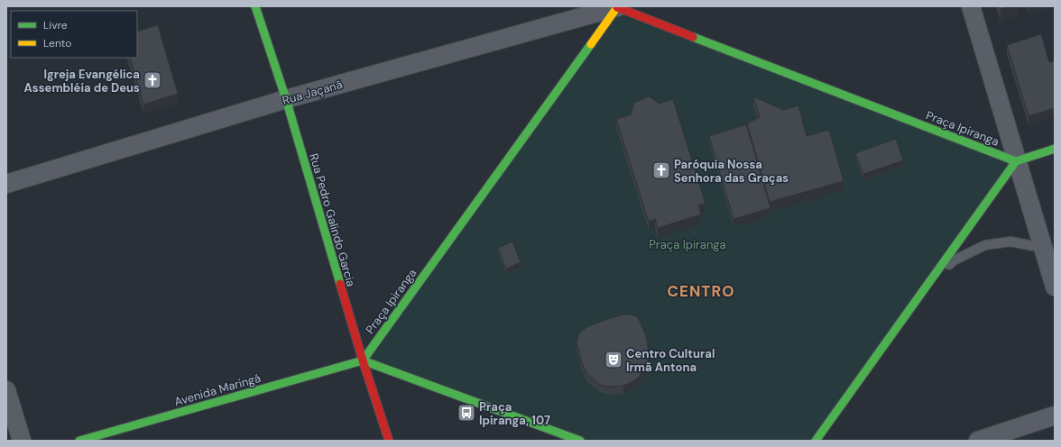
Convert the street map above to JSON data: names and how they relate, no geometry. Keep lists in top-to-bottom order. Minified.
{"streets":{"street":["Rua Jaçanã","Praça Ipiranga","Rua Pedro Galindo Garcia","Avenida Maringá"]},"crossings":[["Rua Jaçanã","Praça Ipiranga"],["Rua Jaçanã","Rua Pedro Galindo Garcia"],["Praça Ipiranga","Rua Pedro Galindo Garcia"],["Praça Ipiranga","Avenida Maringá"],["Rua Pedro Galindo Garcia","Avenida Maringá"]],"districts":["CENTRO"],"parks":["Praça Ipiranga"],"places":{"church":["Igreja Evangélica Assembléia de Deus","Paróquia Nossa Senhora das Graças"],"theatre":["Centro Cultural Irmã Antona"],"bus stop":["Praça Ipiranga, 107"]},"legend":["Livre","Lento"]}
